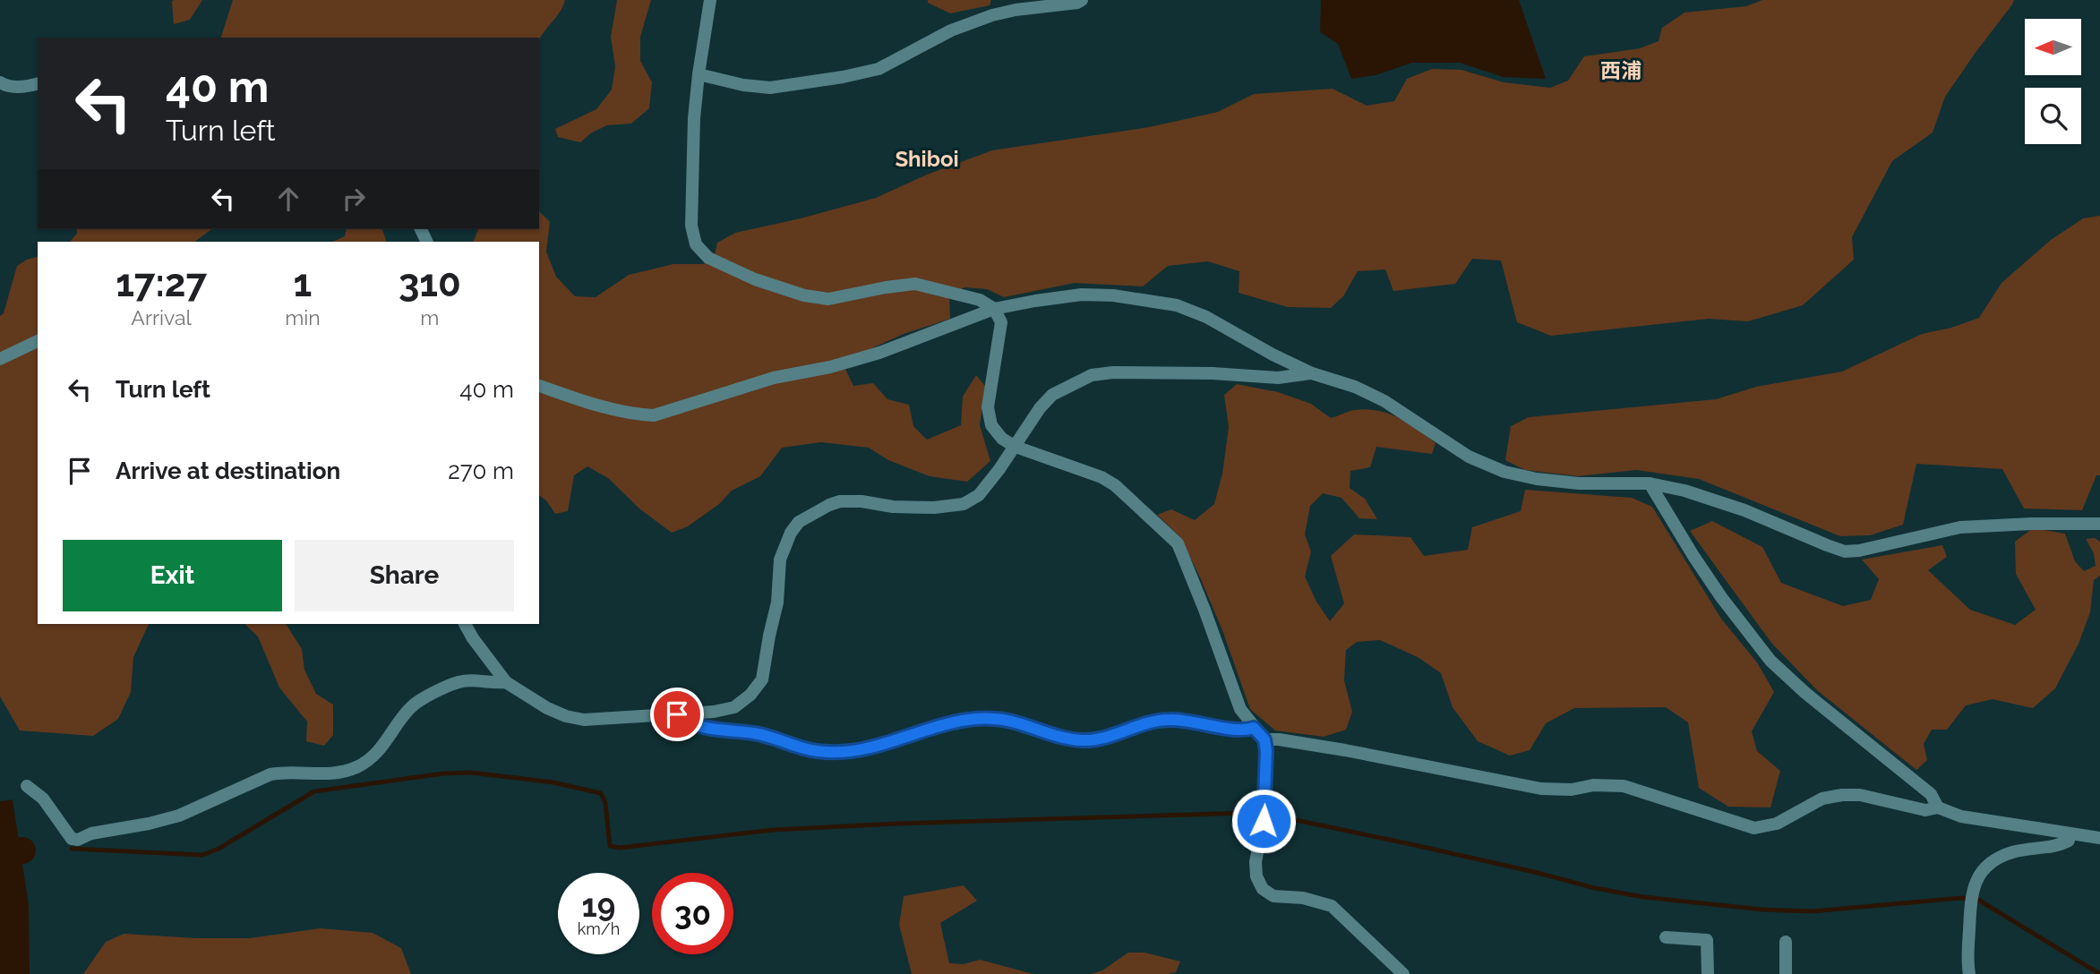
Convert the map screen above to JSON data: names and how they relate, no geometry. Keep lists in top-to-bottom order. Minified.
{"districts":["西浦","Shiboi"],"north":"left","page":{"turn":["40 m","Turn left"],"eta":["17:27","Arrival","1","min","310","m"],"list":[{"name":"Turn left","value":"40 m"},{"name":"Arrive at destination","value":"270 m"}],"buttons":["Exit","Share"],"speed":"19 km/h","limit":"30"}}
